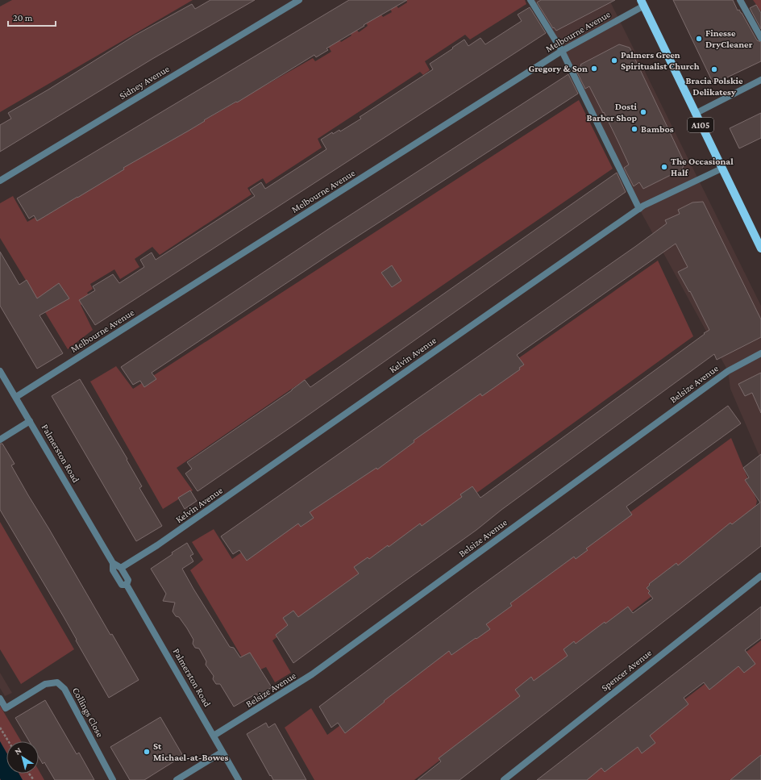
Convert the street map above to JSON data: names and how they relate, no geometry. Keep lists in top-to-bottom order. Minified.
{"streets":{"main road":["A105"],"street":["Melbourne Avenue","Sidney Avenue","Kelvin Avenue","Belsize Avenue","Palmerston Road","Spencer Avenue","Collings Close"]},"crossings":[["Melbourne Avenue","A105"],["Melbourne Avenue","Palmerston Road"],["A105","Kelvin Avenue"],["Kelvin Avenue","Palmerston Road"],["Belsize Avenue","Palmerston Road"]],"places":["Finesse DryCleaner","Palmers Green Spiritualist Church","Gregory & Son","Bracia Polskie Delikatesy","Dosti Barber Shop","Bambos","The Occasional Half","St Michael-at-Bowes"],"scale_bar":"20 m","north":"top left"}
